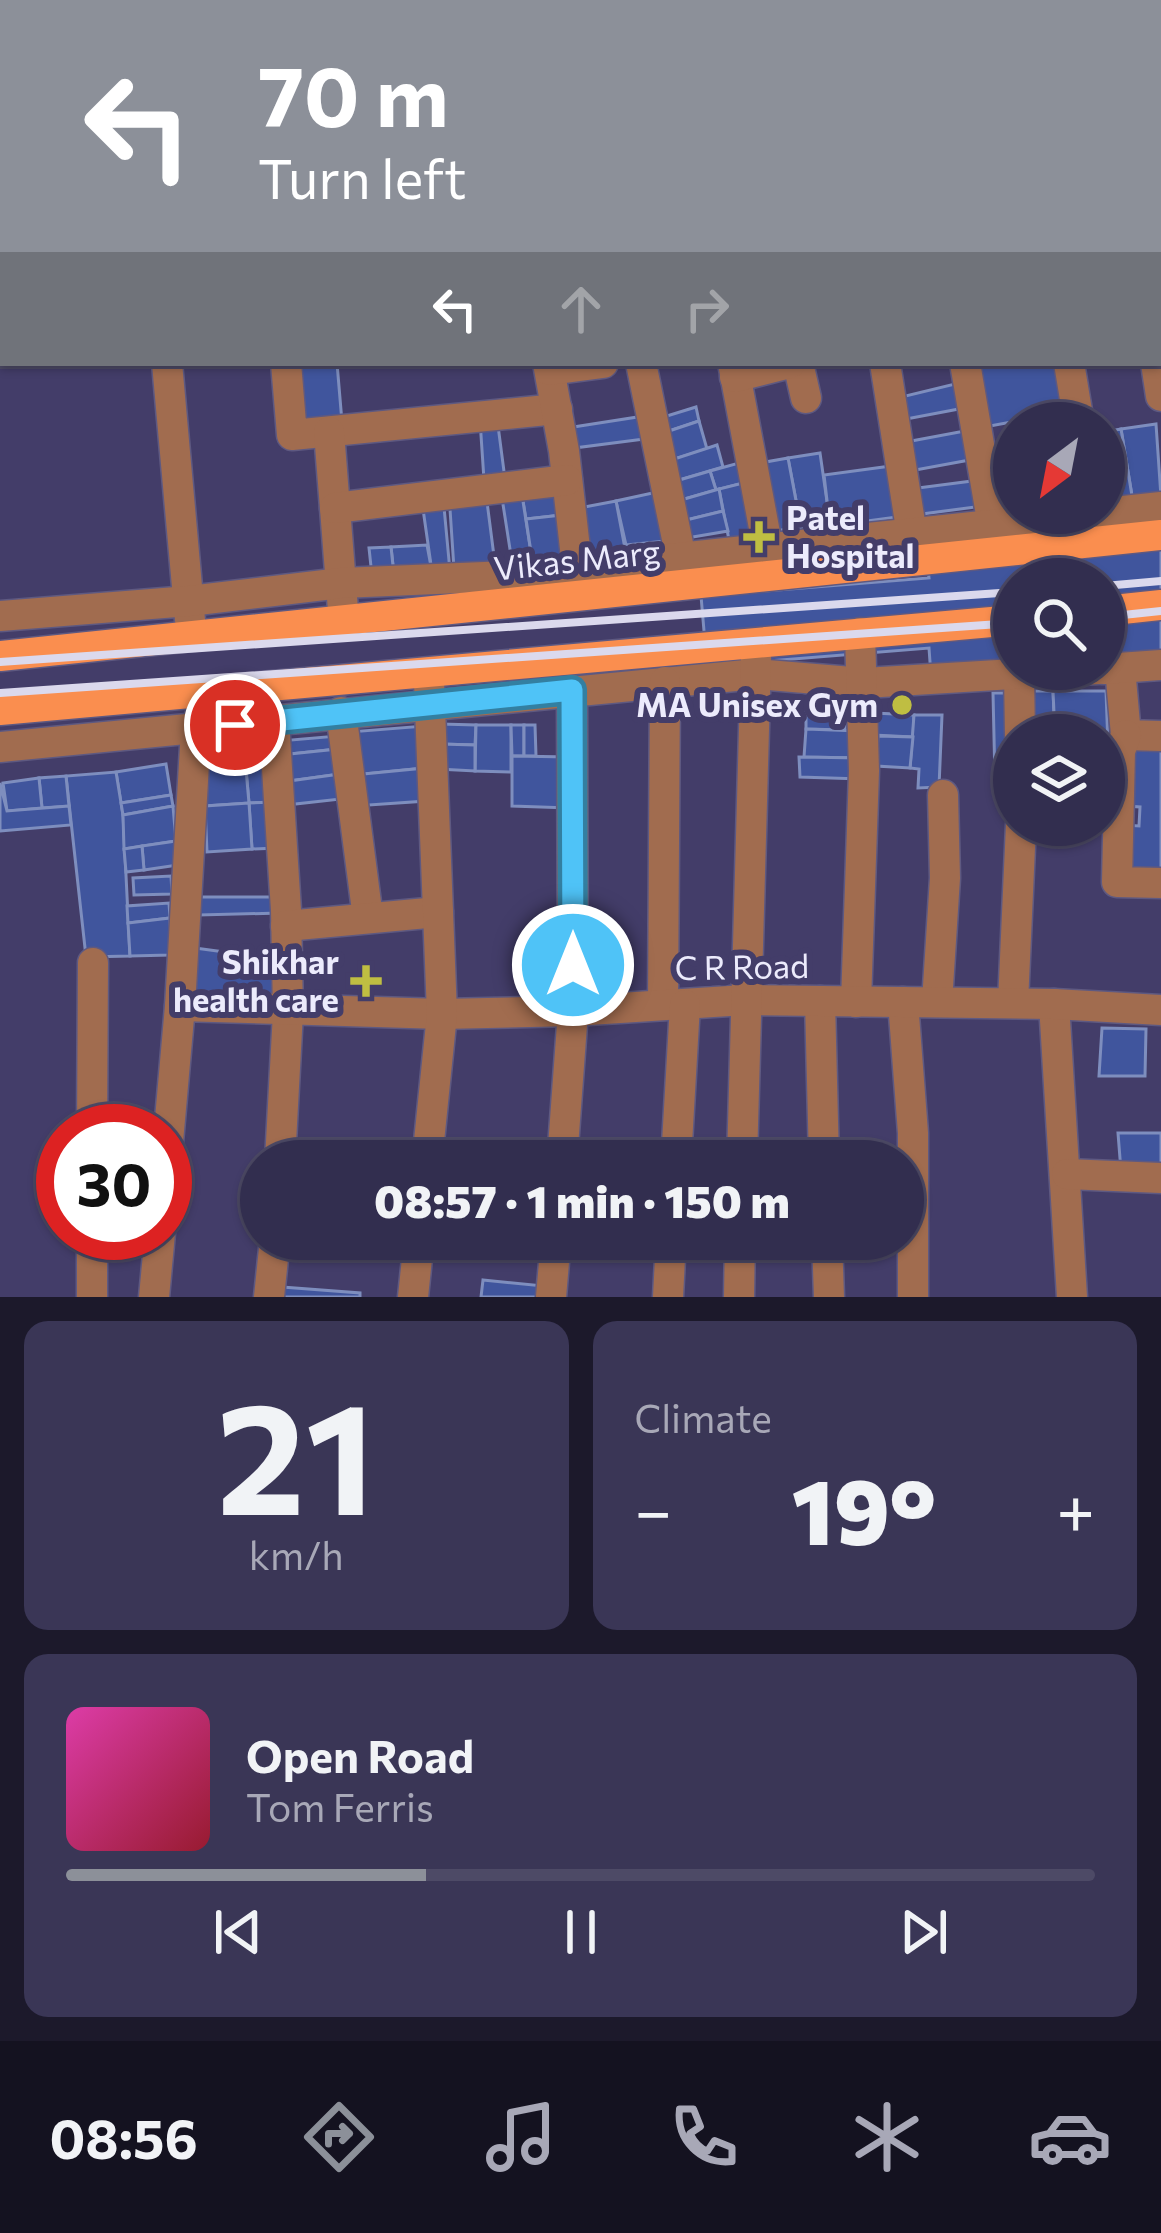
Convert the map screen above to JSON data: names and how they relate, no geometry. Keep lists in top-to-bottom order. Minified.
{"streets":{"main road":["Vikas Marg"],"street":["C R Road"]},"places":{"health":["Patel Hospital","Shikhar health care"],"other":["MA Unisex Gym"]},"north":"bottom left","page":{"turn":["70 m","Turn left"],"limit":"30","trip":"08:57 · 1 min · 150 m","tile":[["21","km/h"],"Climate"],"heat":["−","19°","+"],"song":["Open Road","Tom Ferris"],"tabs":"08:56"}}
